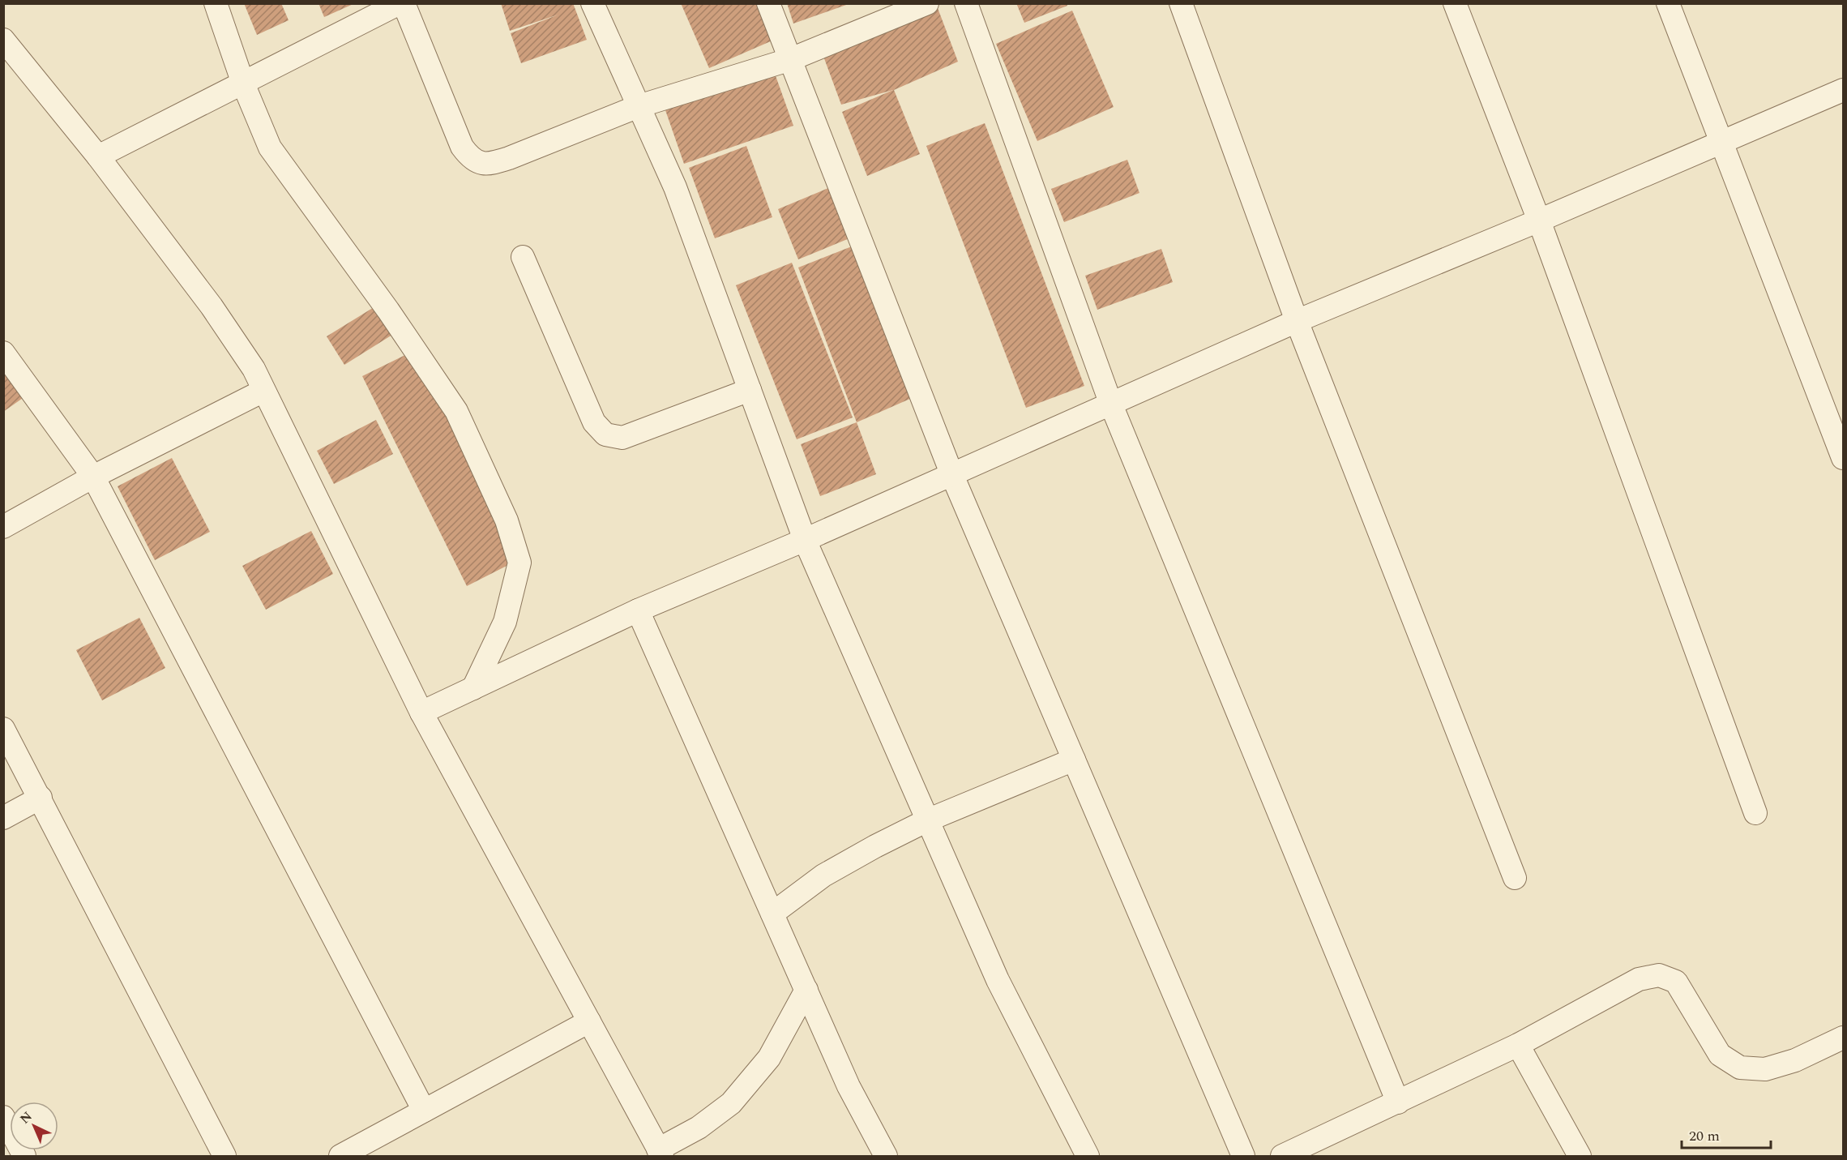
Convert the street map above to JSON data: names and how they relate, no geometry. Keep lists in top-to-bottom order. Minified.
{"scale_bar":"20 m","north":"top left"}
